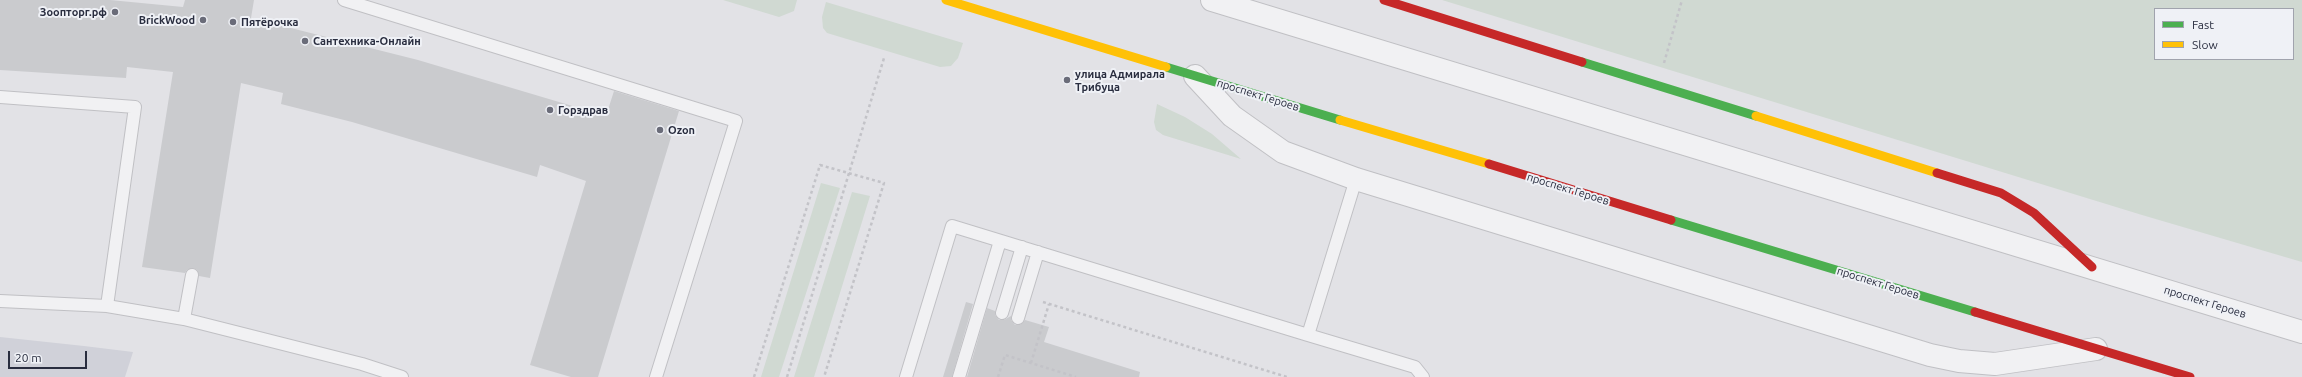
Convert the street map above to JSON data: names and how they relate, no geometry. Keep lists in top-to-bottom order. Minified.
{"streets":{"street":["проспект Героев"]},"places":["Зоопторг.рф","BrickWood","Пятёрочка","Сантехника-Онлайн","улица Адмирала Трибуца","Горздрав","Ozon"],"legend":["Fast","Slow"],"scale_bar":"20 m"}
